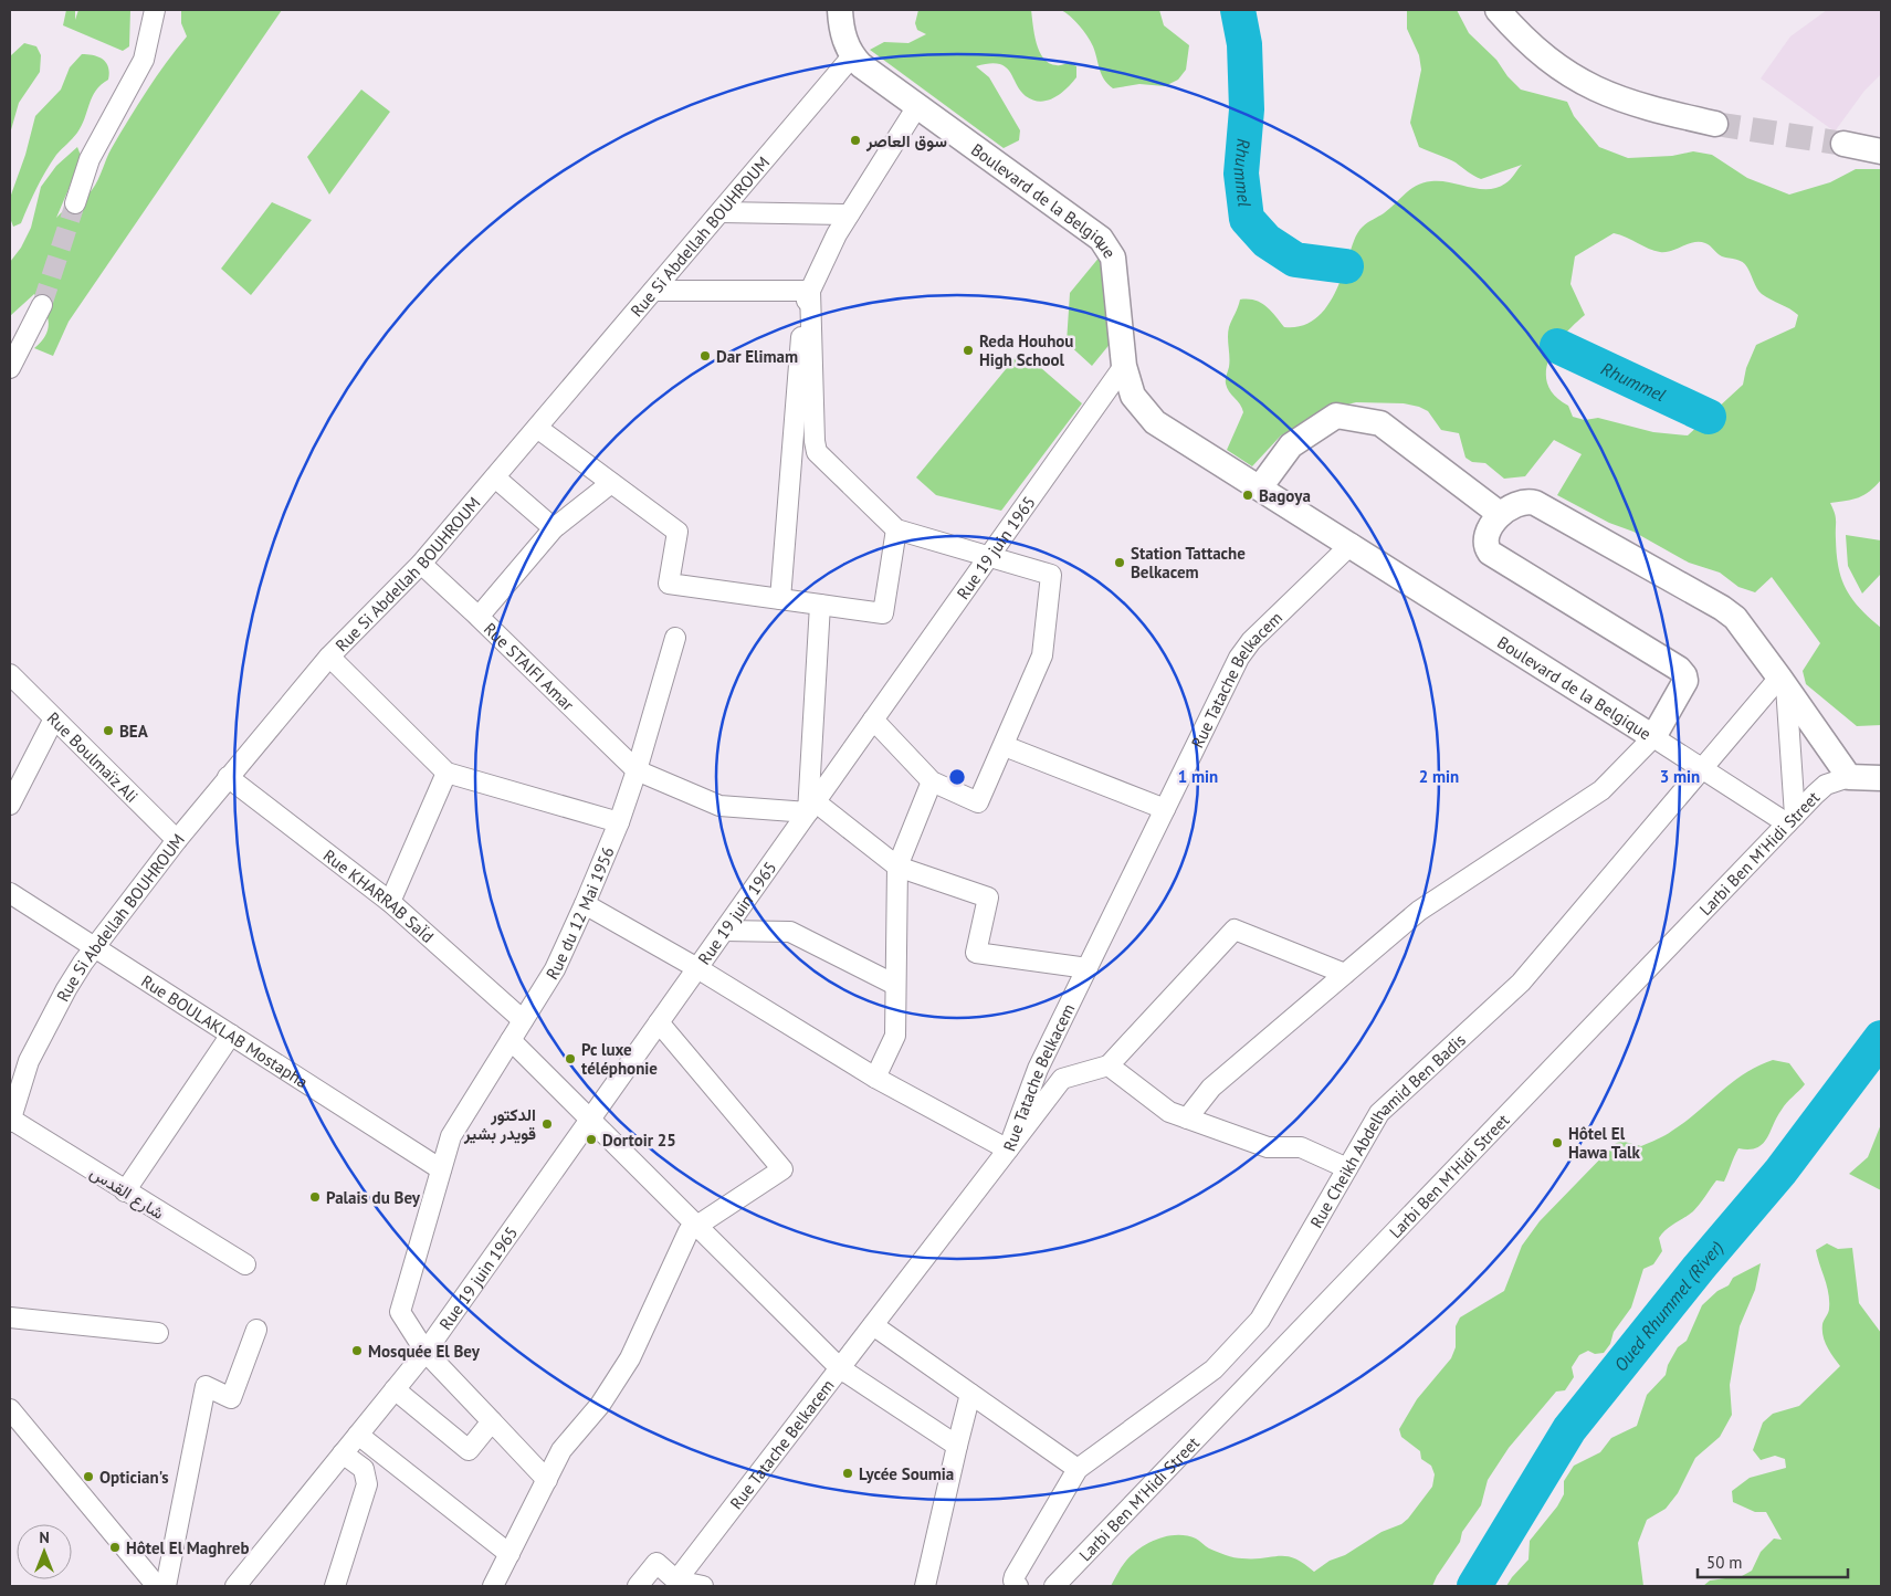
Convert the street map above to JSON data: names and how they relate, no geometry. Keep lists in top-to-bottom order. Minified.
{"streets":{"main road":["Boulevard de la Belgique"],"street":["Rue Si Abdellah BOUHROUM","Rue 19 juin 1965","Rue STAIFI Amar","Rue Tatache Belkacem","Rue Boulmaïz Ali","Larbi Ben M'Hidi Street","Rue KHARRAB SaÏd","Rue du 12 Mai 1956","Rue BOULAKLAB Mostapha","Rue Cheikh Abdelhamid Ben Badis","شارع القدس"]},"crossings":[["Boulevard de la Belgique","Rue Si Abdellah BOUHROUM"],["Boulevard de la Belgique","Rue 19 juin 1965"],["Boulevard de la Belgique","Rue Tatache Belkacem"],["Rue Si Abdellah BOUHROUM","Rue STAIFI Amar"],["Rue Si Abdellah BOUHROUM","Rue Boulmaïz Ali"],["Rue Si Abdellah BOUHROUM","Rue KHARRAB SaÏd"],["Rue Si Abdellah BOUHROUM","Rue BOULAKLAB Mostapha"],["Rue Si Abdellah BOUHROUM","شارع القدس"],["Rue 19 juin 1965","Rue du 12 Mai 1956"],["Rue STAIFI Amar","Rue du 12 Mai 1956"],["Rue KHARRAB SaÏd","Rue du 12 Mai 1956"],["Rue du 12 Mai 1956","Rue BOULAKLAB Mostapha"]],"water":["Rhummel","Oued Rhummel (River)"],"places":["سوق العاصر","Reda Houhou High School","Dar Elimam","Bagoya","Station Tattache Belkacem","BEA","Pc luxe téléphonie","الدكتور قويدر بشير","Dortoir 25","Hôtel El Hawa Talk","Palais du Bey","Mosquée El Bey","Lycée Soumia","Optician's","Hôtel El Maghreb"],"scale_bar":"50 m","north":"top","rings":["1 min","2 min","3 min"]}
